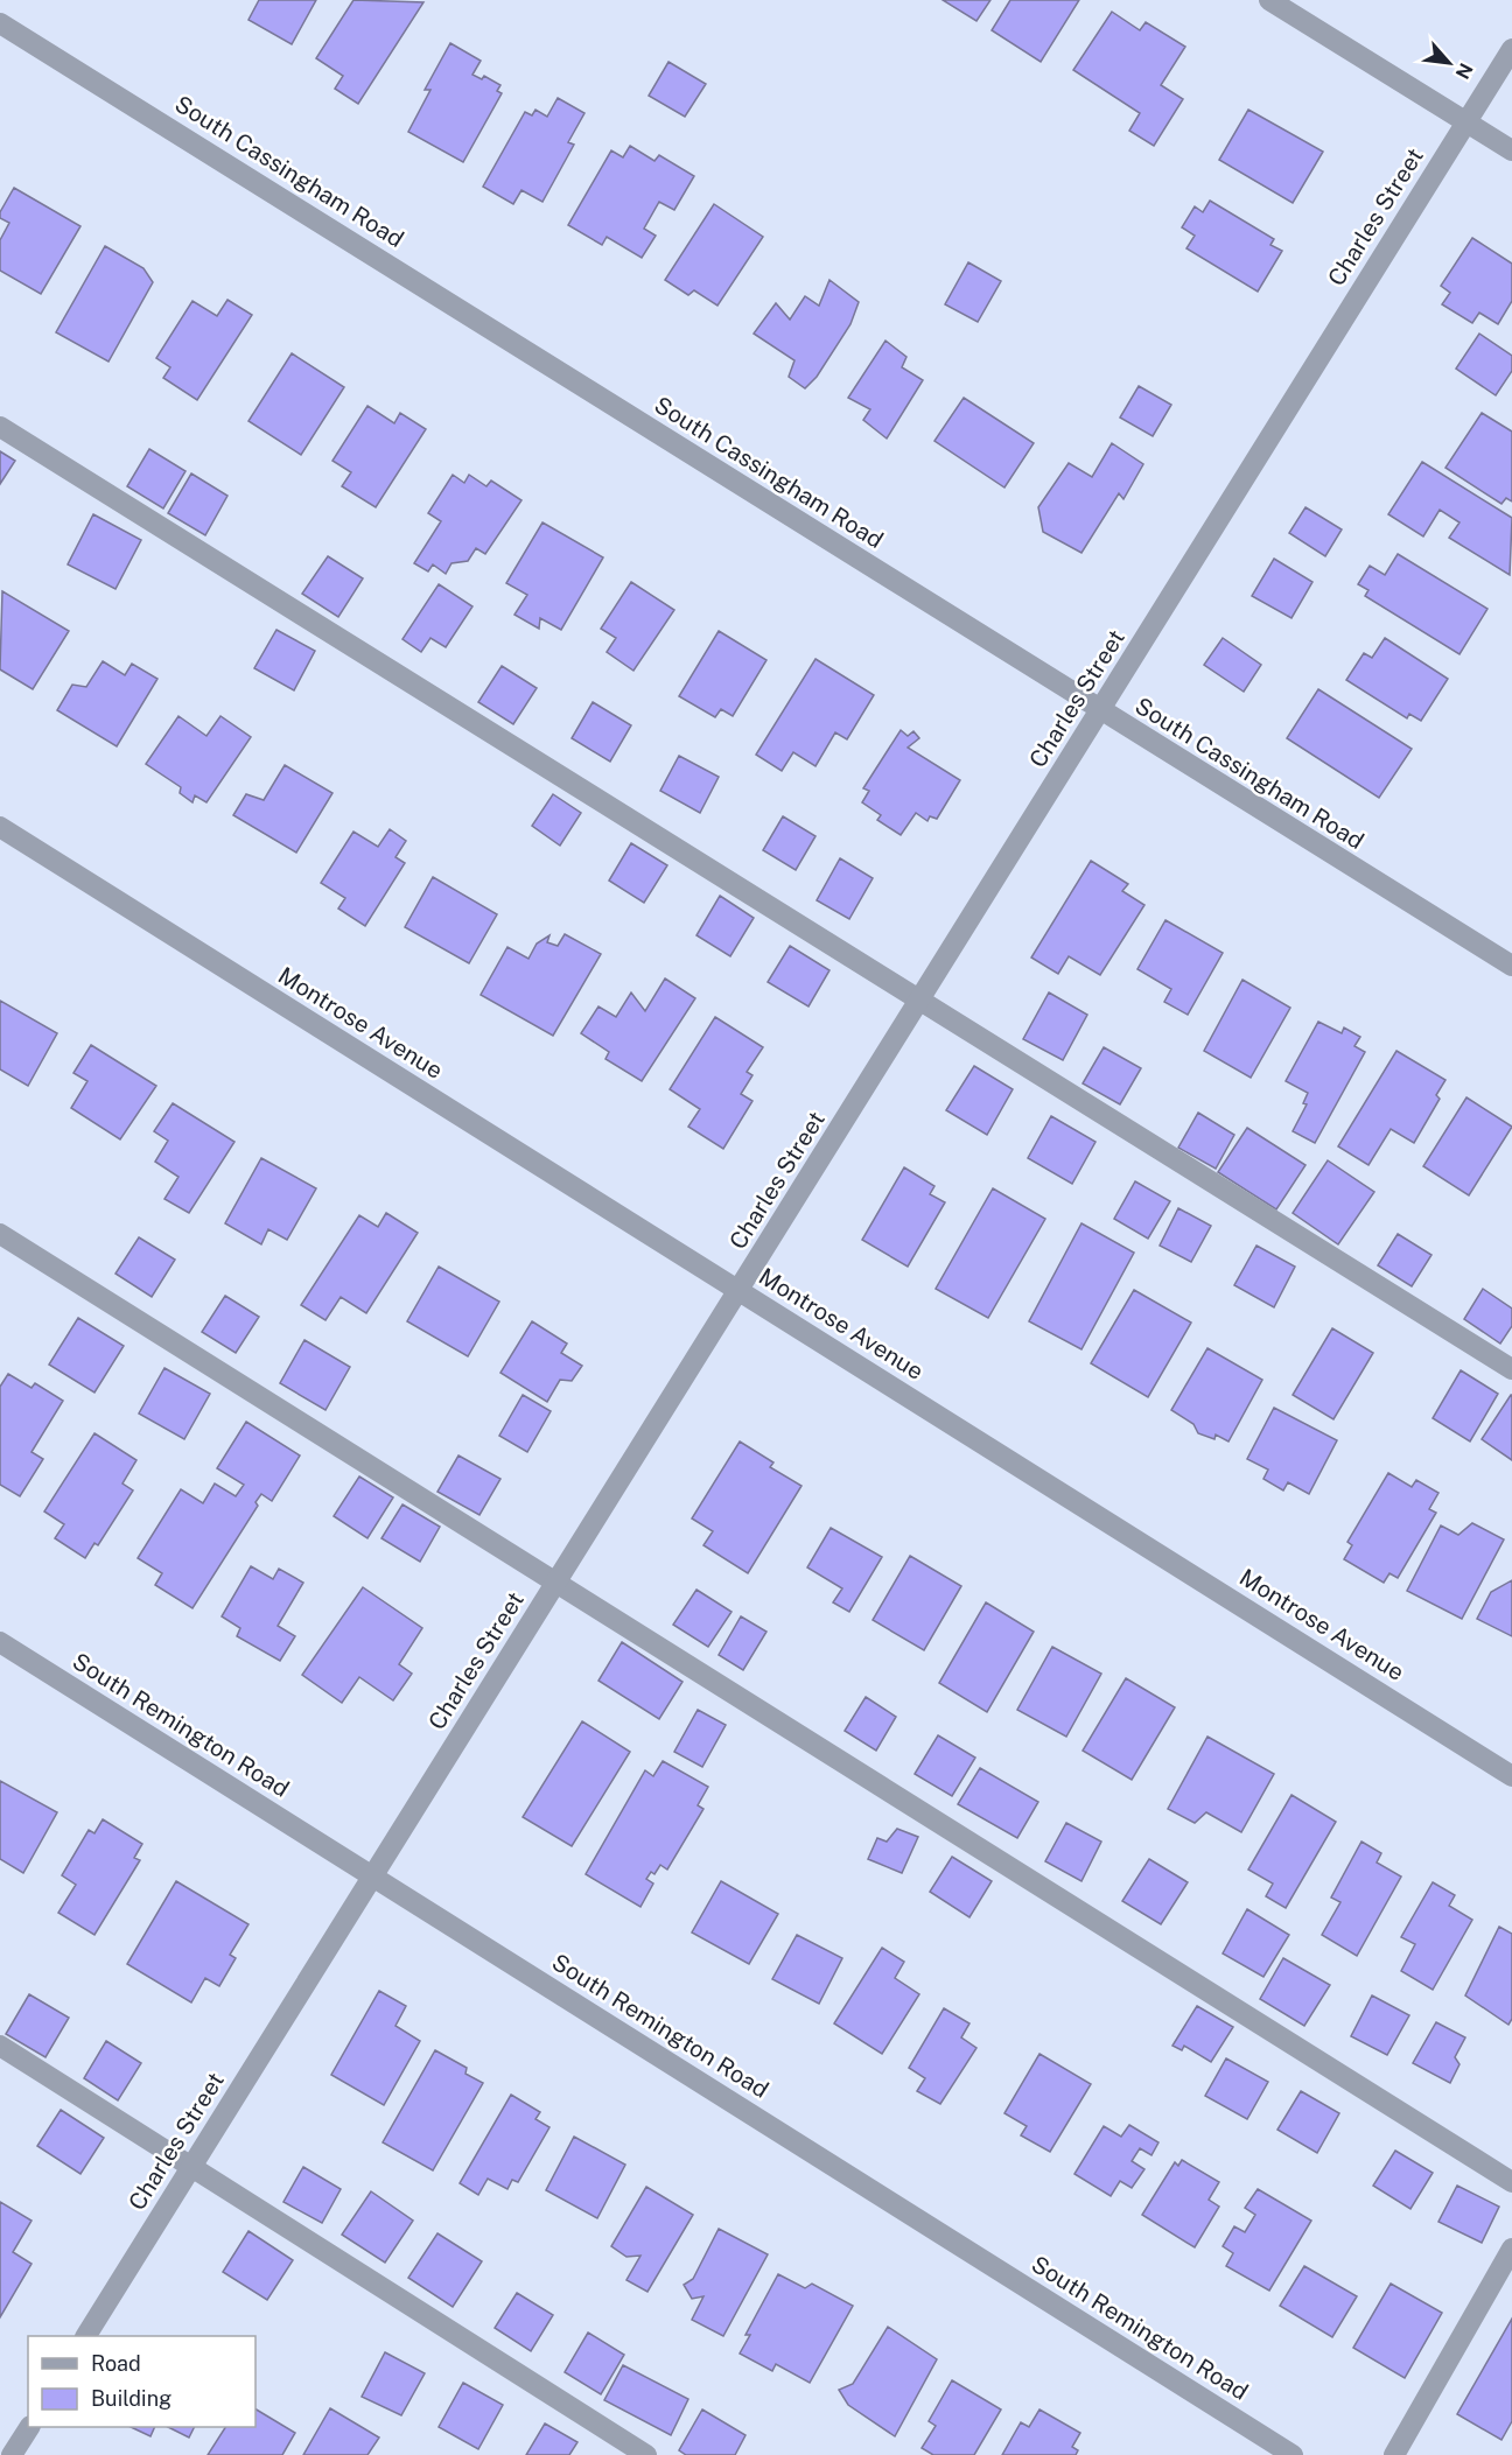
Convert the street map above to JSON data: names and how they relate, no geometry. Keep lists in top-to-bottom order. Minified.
{"streets":{"street":["South Cassingham Road","Charles Street","Montrose Avenue","South Remington Road"]},"crossings":[["South Cassingham Road","Charles Street"],["Charles Street","Montrose Avenue"],["Charles Street","South Remington Road"]],"legend":["Road","Building"],"north":"bottom right"}
